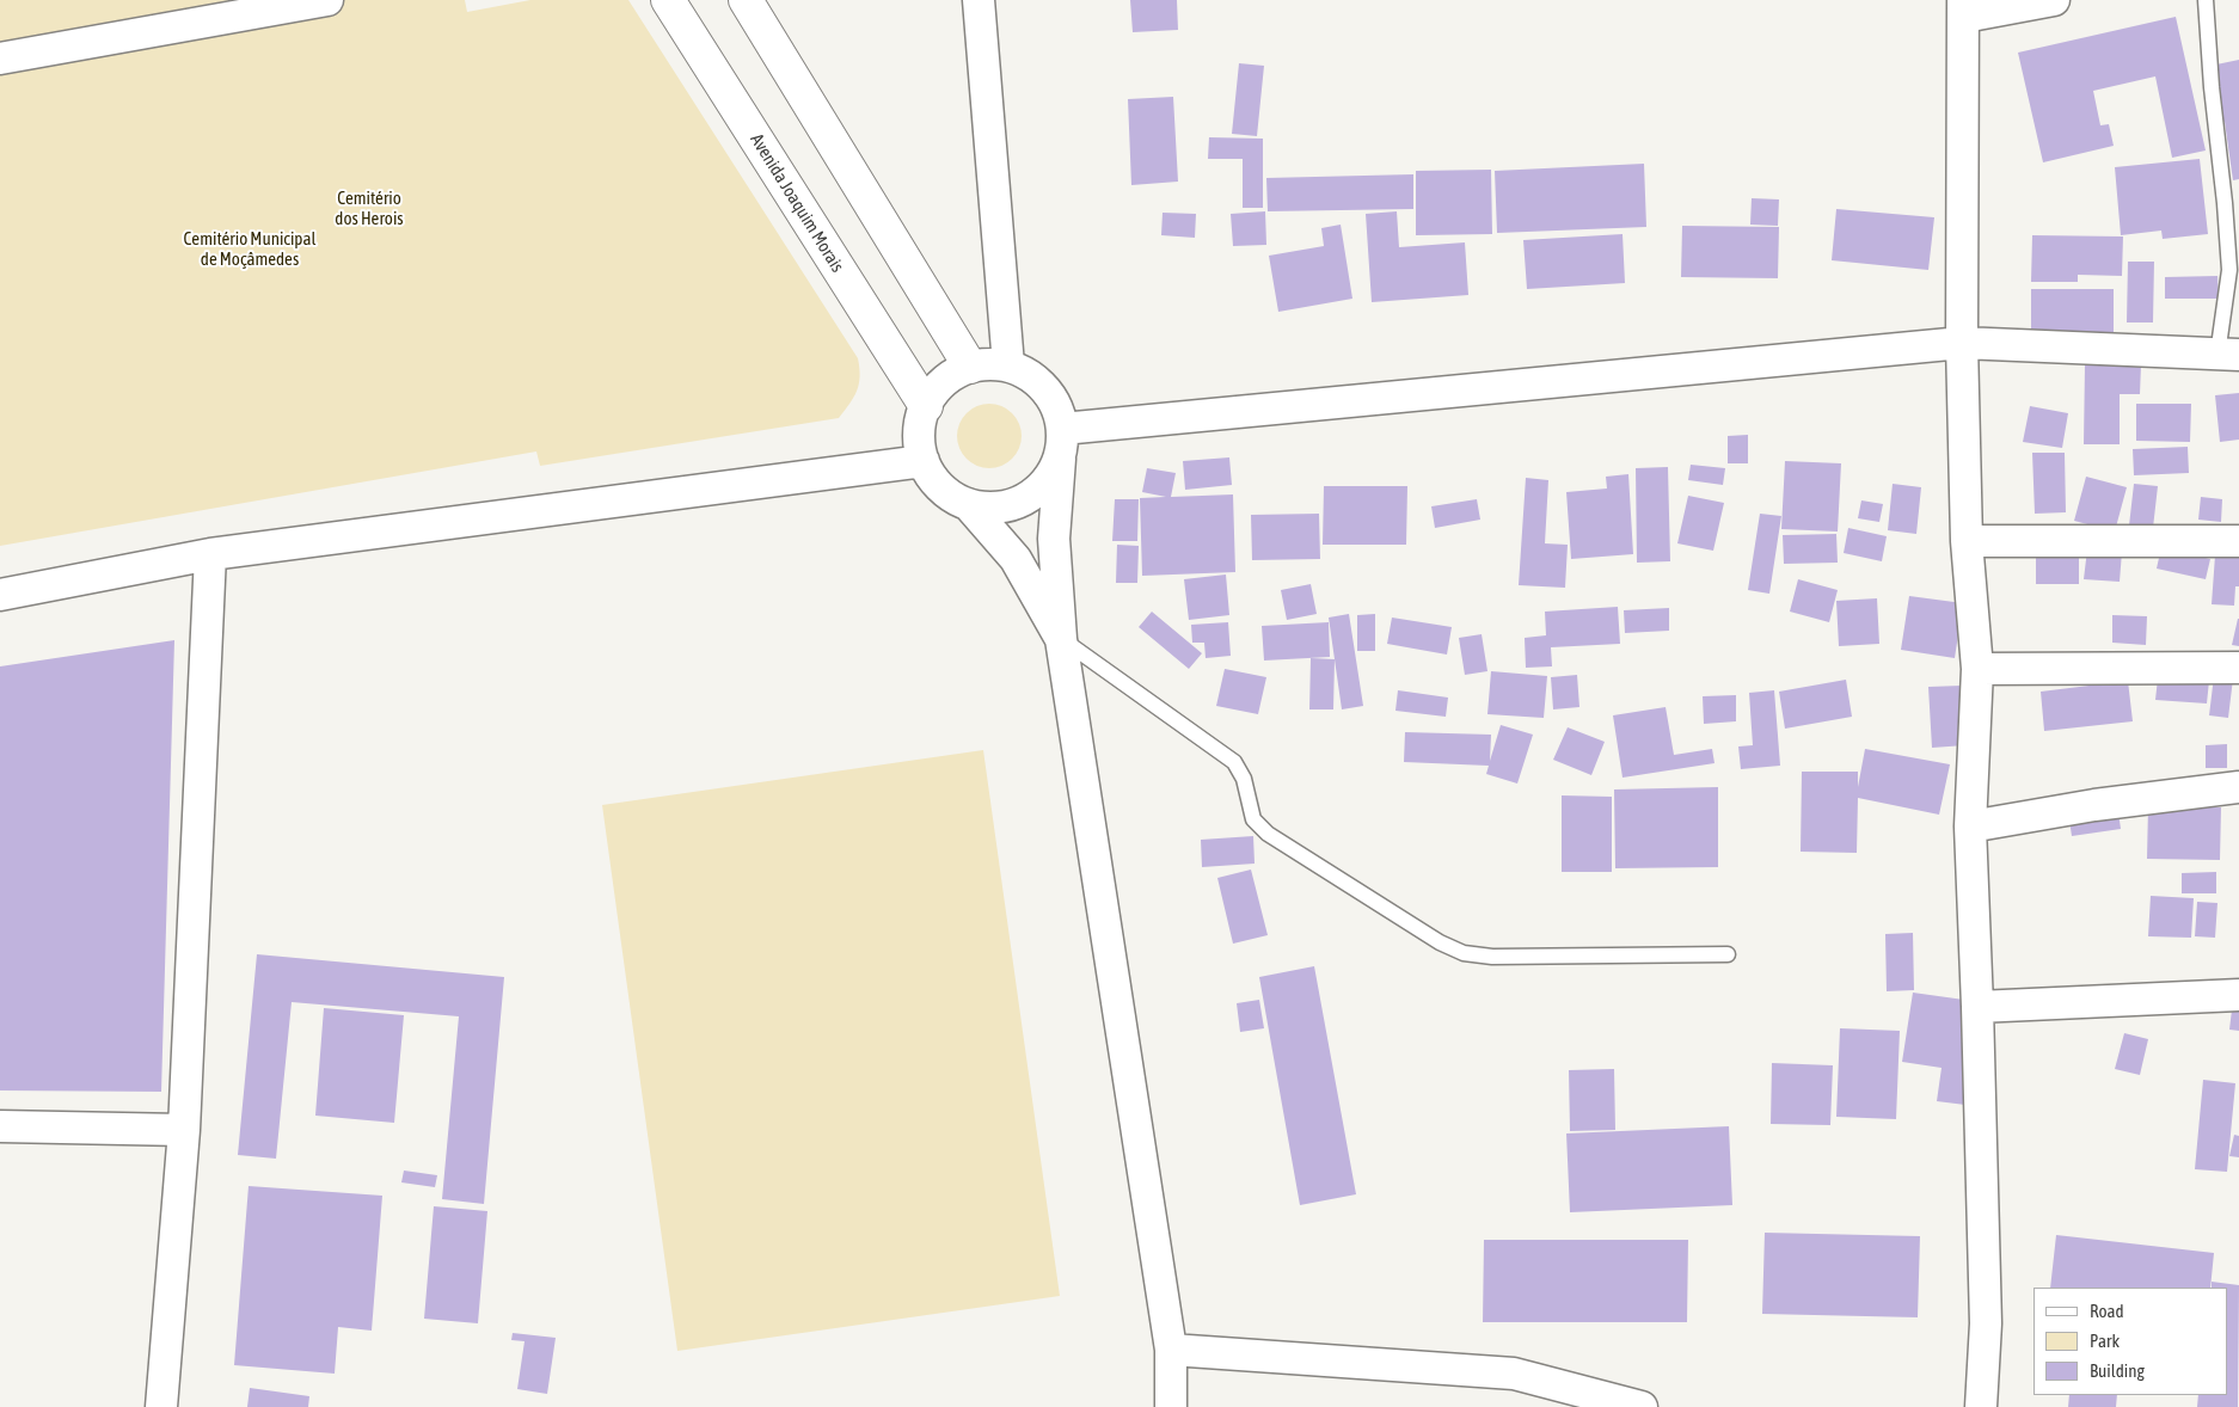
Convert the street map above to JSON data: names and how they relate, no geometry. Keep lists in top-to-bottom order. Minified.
{"streets":{"street":["Avenida Joaquim Morais"]},"parks":["Cemitério dos Herois","Cemitério Municipal de Moçâmedes"],"legend":["Road","Park","Building"]}
